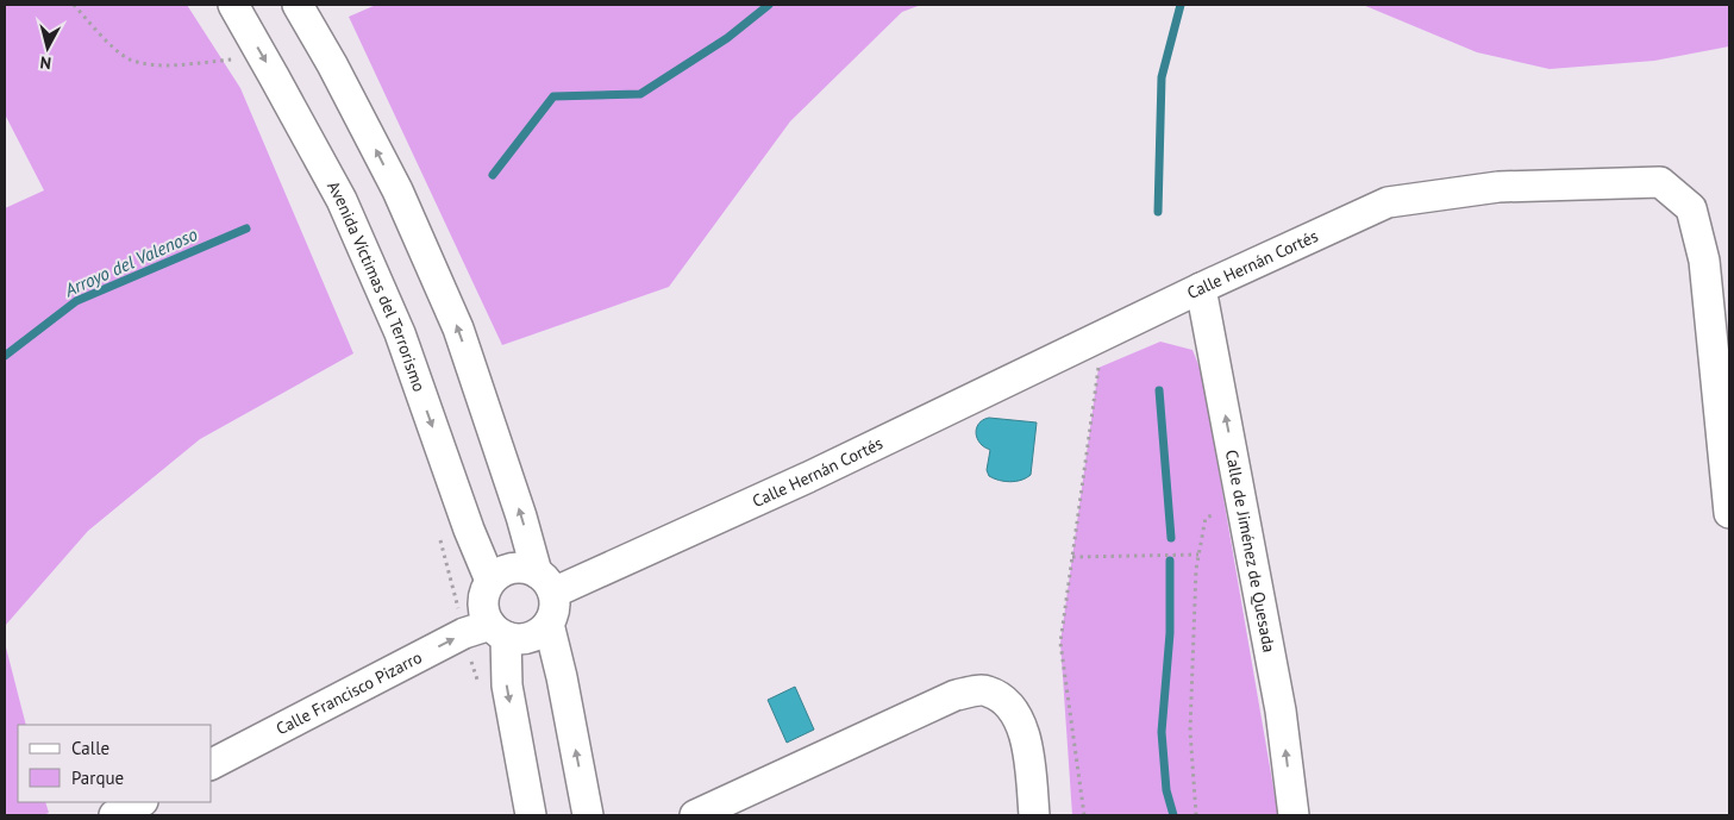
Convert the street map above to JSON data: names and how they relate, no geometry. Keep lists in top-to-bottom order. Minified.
{"streets":{"street":["Calle Hernán Cortés","Avenida Víctimas del Terrorismo","Calle de Jiménez de Quesada","Calle Francisco Pizarro"]},"crossings":[["Calle Hernán Cortés","Avenida Víctimas del Terrorismo"],["Calle Hernán Cortés","Calle de Jiménez de Quesada"],["Calle Hernán Cortés","Calle Francisco Pizarro"],["Avenida Víctimas del Terrorismo","Calle Francisco Pizarro"]],"one_way":["Calle de Jiménez de Quesada","Calle Francisco Pizarro"],"water":["Arroyo del Valenoso"],"legend":["Calle","Parque"],"north":"bottom"}
